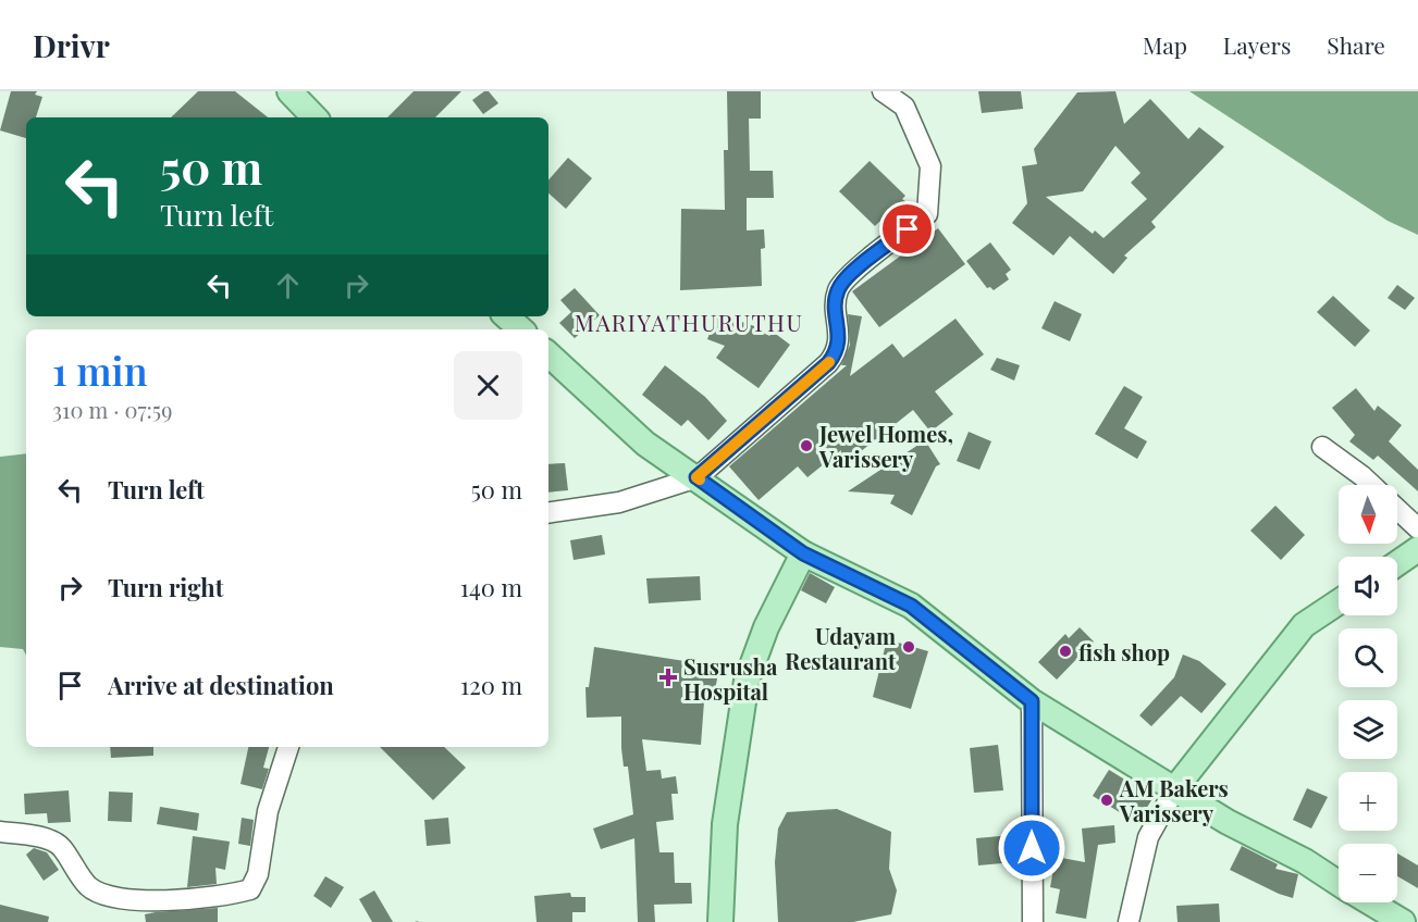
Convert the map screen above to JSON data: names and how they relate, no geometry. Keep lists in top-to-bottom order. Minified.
{"districts":["MARIYATHURUTHU"],"places":{"other":["Jewel Homes, Varissery","Udayam Restaurant","fish shop","AM Bakers Varissery"],"health":["Susrusha Hospital"]},"north":"bottom","page":{"header":"Drivr","nav":["Map","Layers","Share"],"turn":["50 m","Turn left"],"heading":["1 min","310 m · 07:59"],"list":[{"name":"Turn left","value":"50 m"},{"name":"Turn right","value":"140 m"},{"name":"Arrive at destination","value":"120 m"}],"map_buttons":["+","−"]}}
